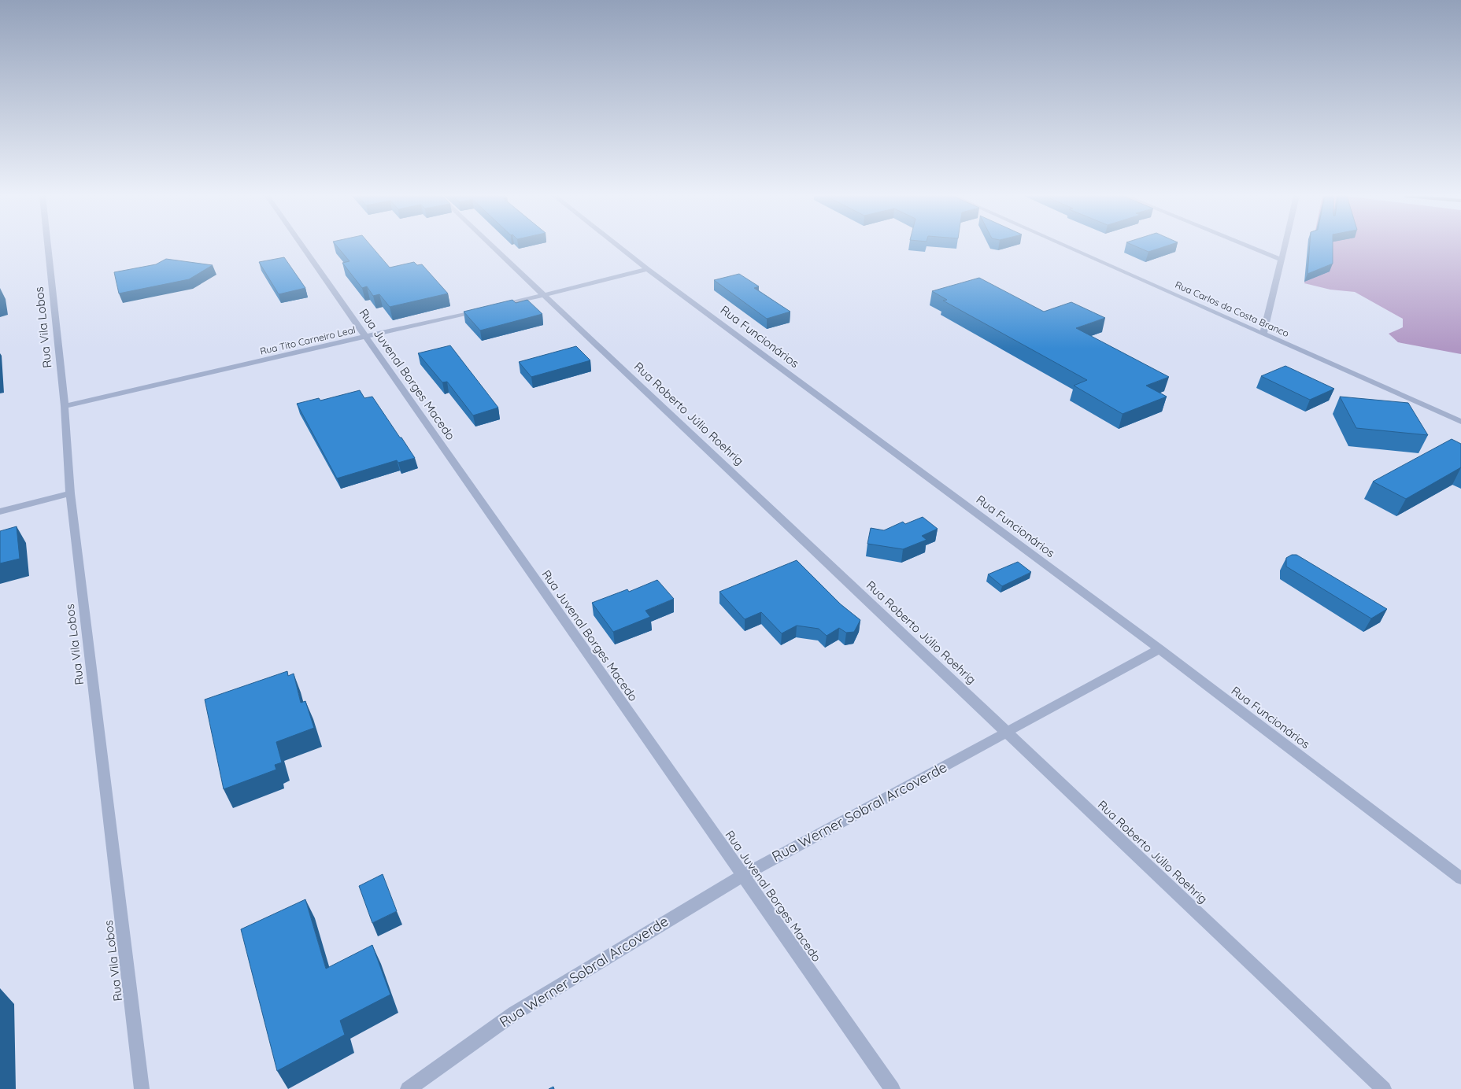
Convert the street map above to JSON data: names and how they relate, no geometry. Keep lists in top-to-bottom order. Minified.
{"streets":{"street":["Rua Carlos da Costa Branco","Rua Vila Lobos","Rua Funcionários","Rua Tito Carneiro Leal","Rua Juvenal Borges Macedo","Rua Roberto Júlio Roehrig","Rua Werner Sobral Arcoverde"]},"crossings":[["Rua Vila Lobos","Rua Tito Carneiro Leal"],["Rua Funcionários","Rua Tito Carneiro Leal"],["Rua Funcionários","Rua Werner Sobral Arcoverde"],["Rua Tito Carneiro Leal","Rua Juvenal Borges Macedo"],["Rua Tito Carneiro Leal","Rua Roberto Júlio Roehrig"],["Rua Juvenal Borges Macedo","Rua Werner Sobral Arcoverde"],["Rua Roberto Júlio Roehrig","Rua Werner Sobral Arcoverde"]]}
